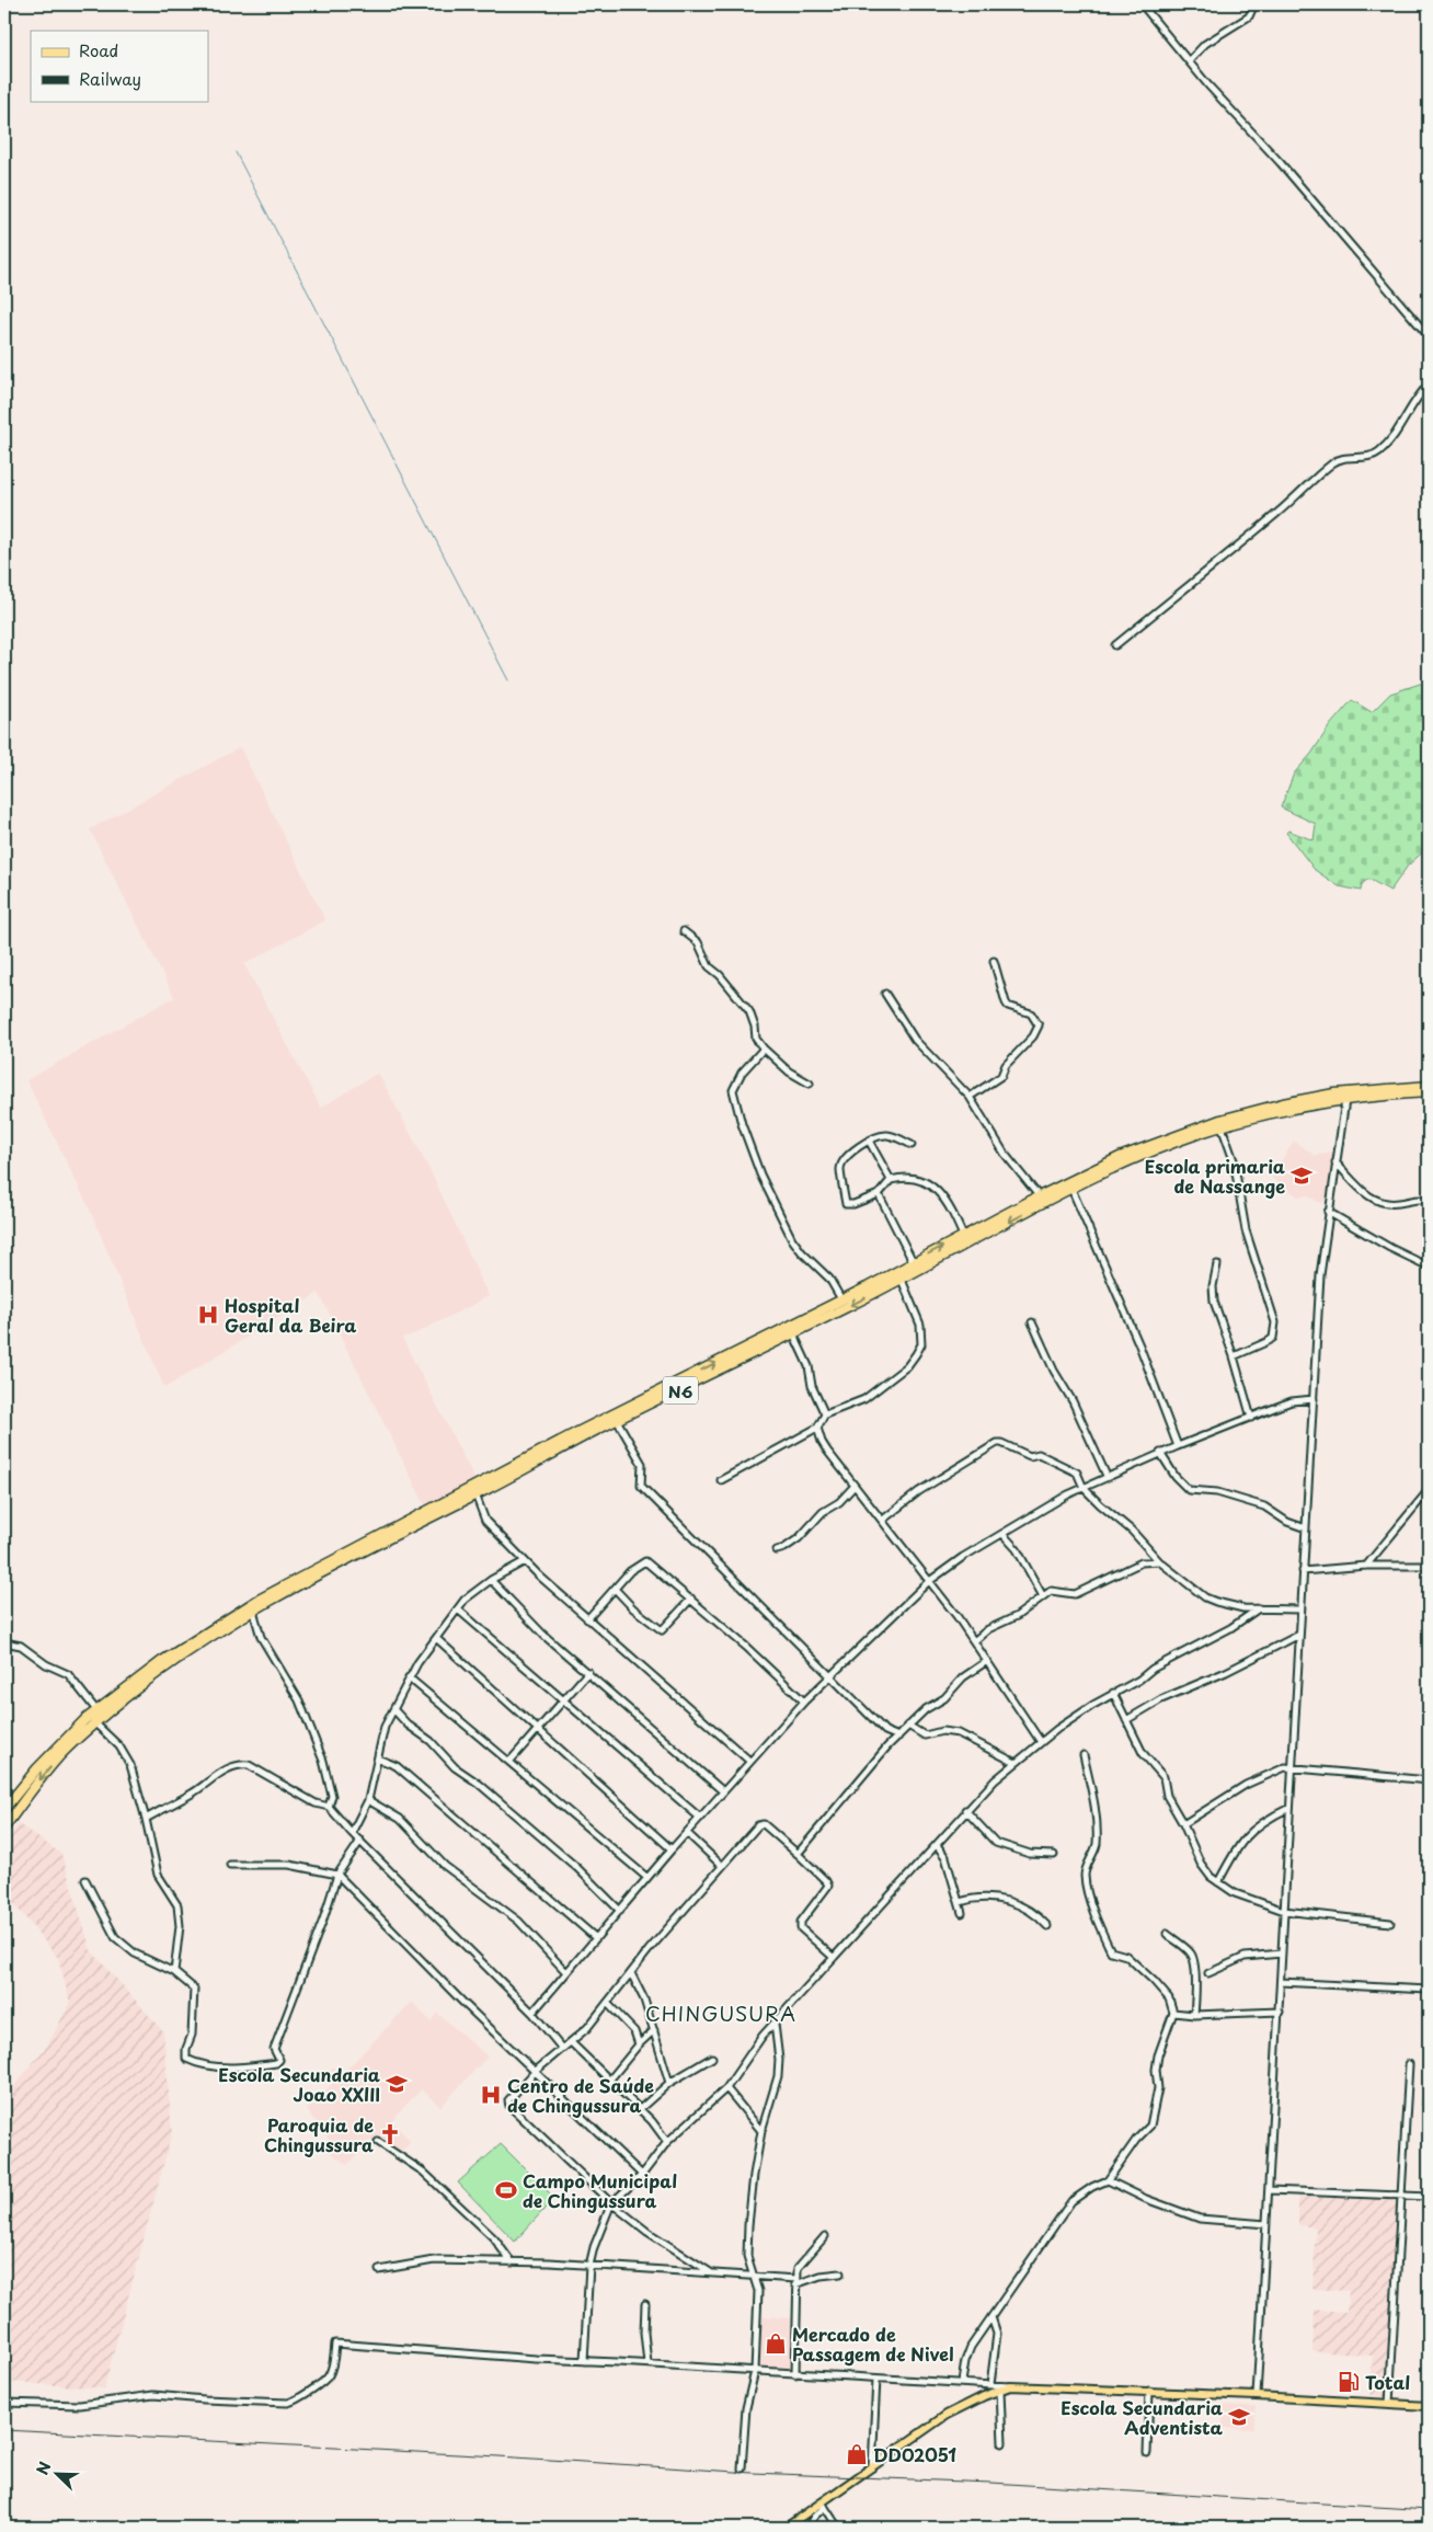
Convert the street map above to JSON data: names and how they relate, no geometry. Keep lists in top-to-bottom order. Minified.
{"streets":{"highway":["N6"]},"districts":["CHINGUSURA"],"places":{"school or university":["Escola primaria de Nassange","Escola Secundaria Joao XXIII","Escola Secundaria Adventista"],"hospital":["Hospital Geral da Beira","Centro de Saúde de Chingussura"],"church":["Paroquia de Chingussura"],"sports":["Campo Municipal de Chingussura"],"shop":["Mercado de Passagem de Nivel","DD02051"],"fuel station":["Total"]},"legend":["Road","Railway"],"north":"top left"}
